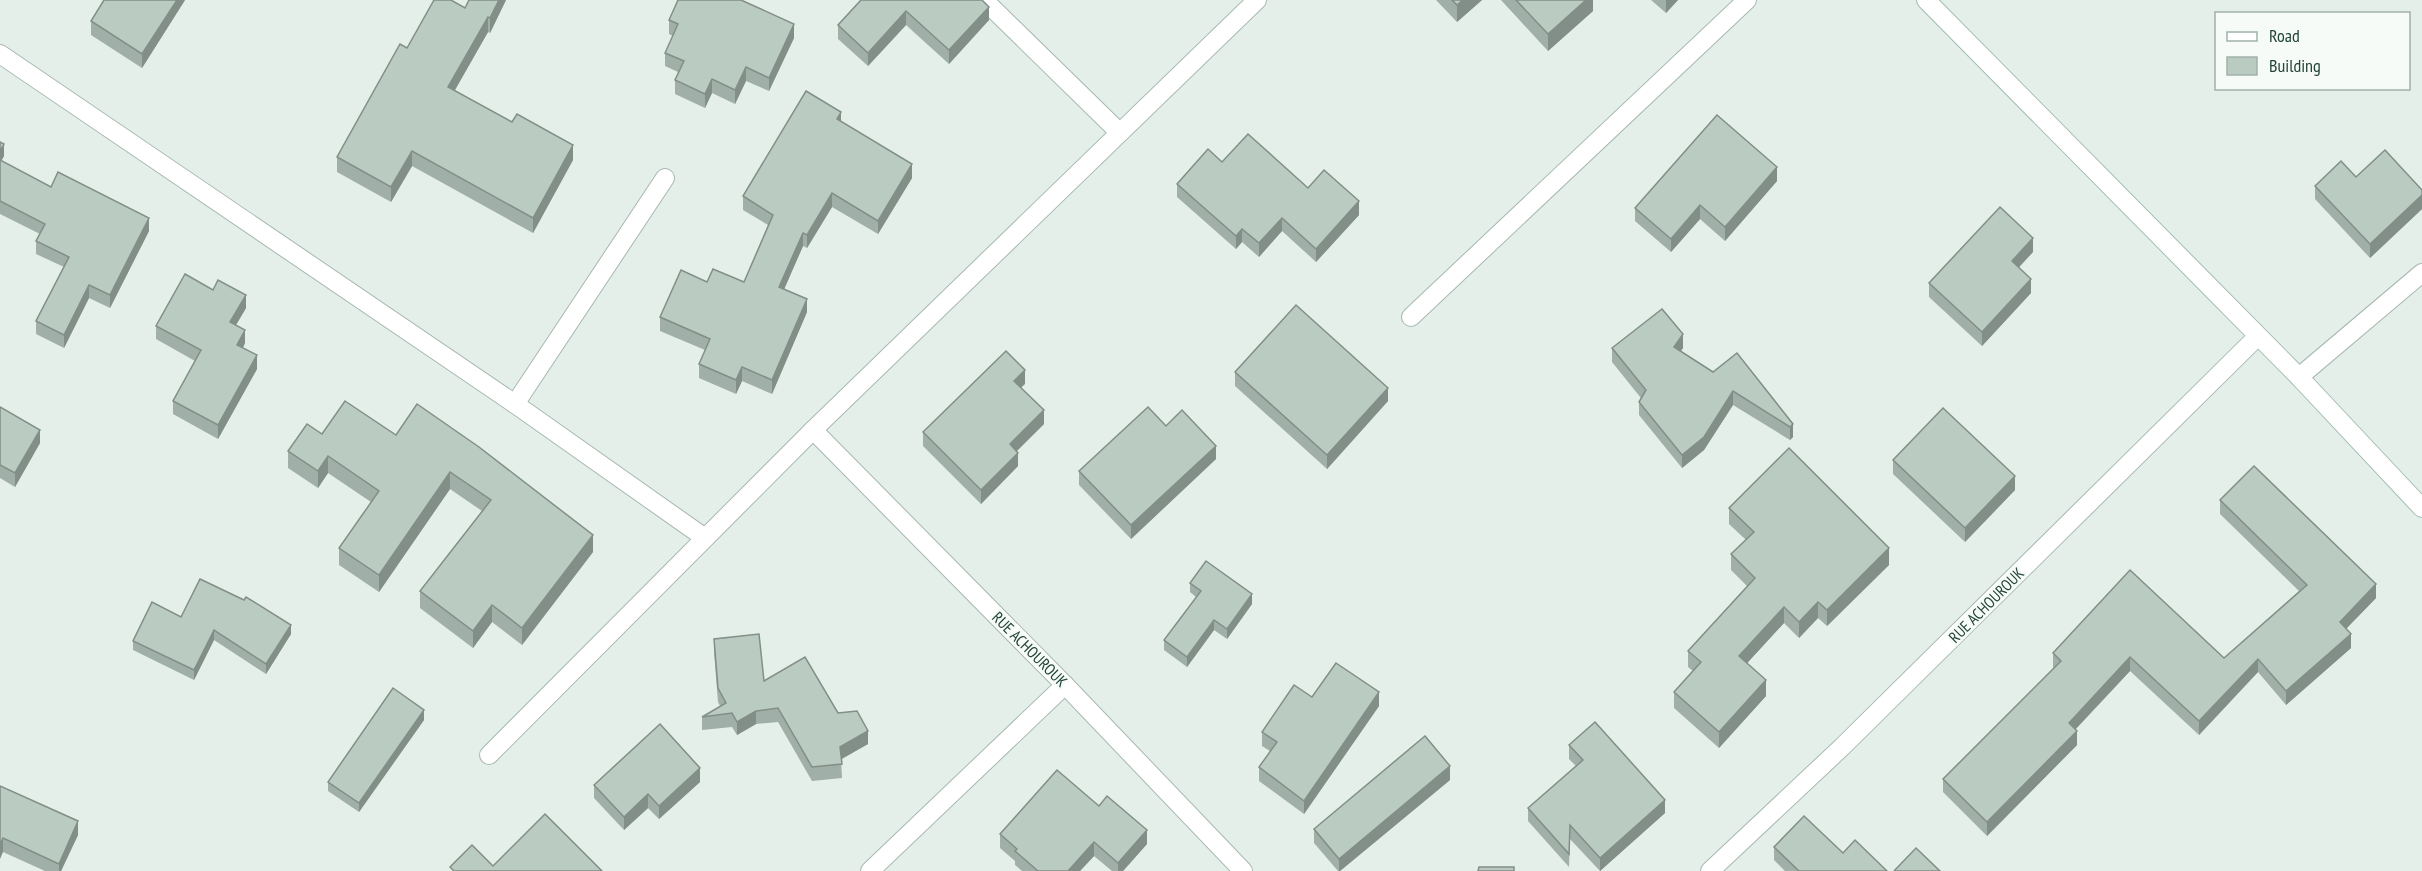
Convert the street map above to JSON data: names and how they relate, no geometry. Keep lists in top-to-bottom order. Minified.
{"streets":{"street":["RUE ACHOUROUK"]},"legend":["Road","Building"]}
